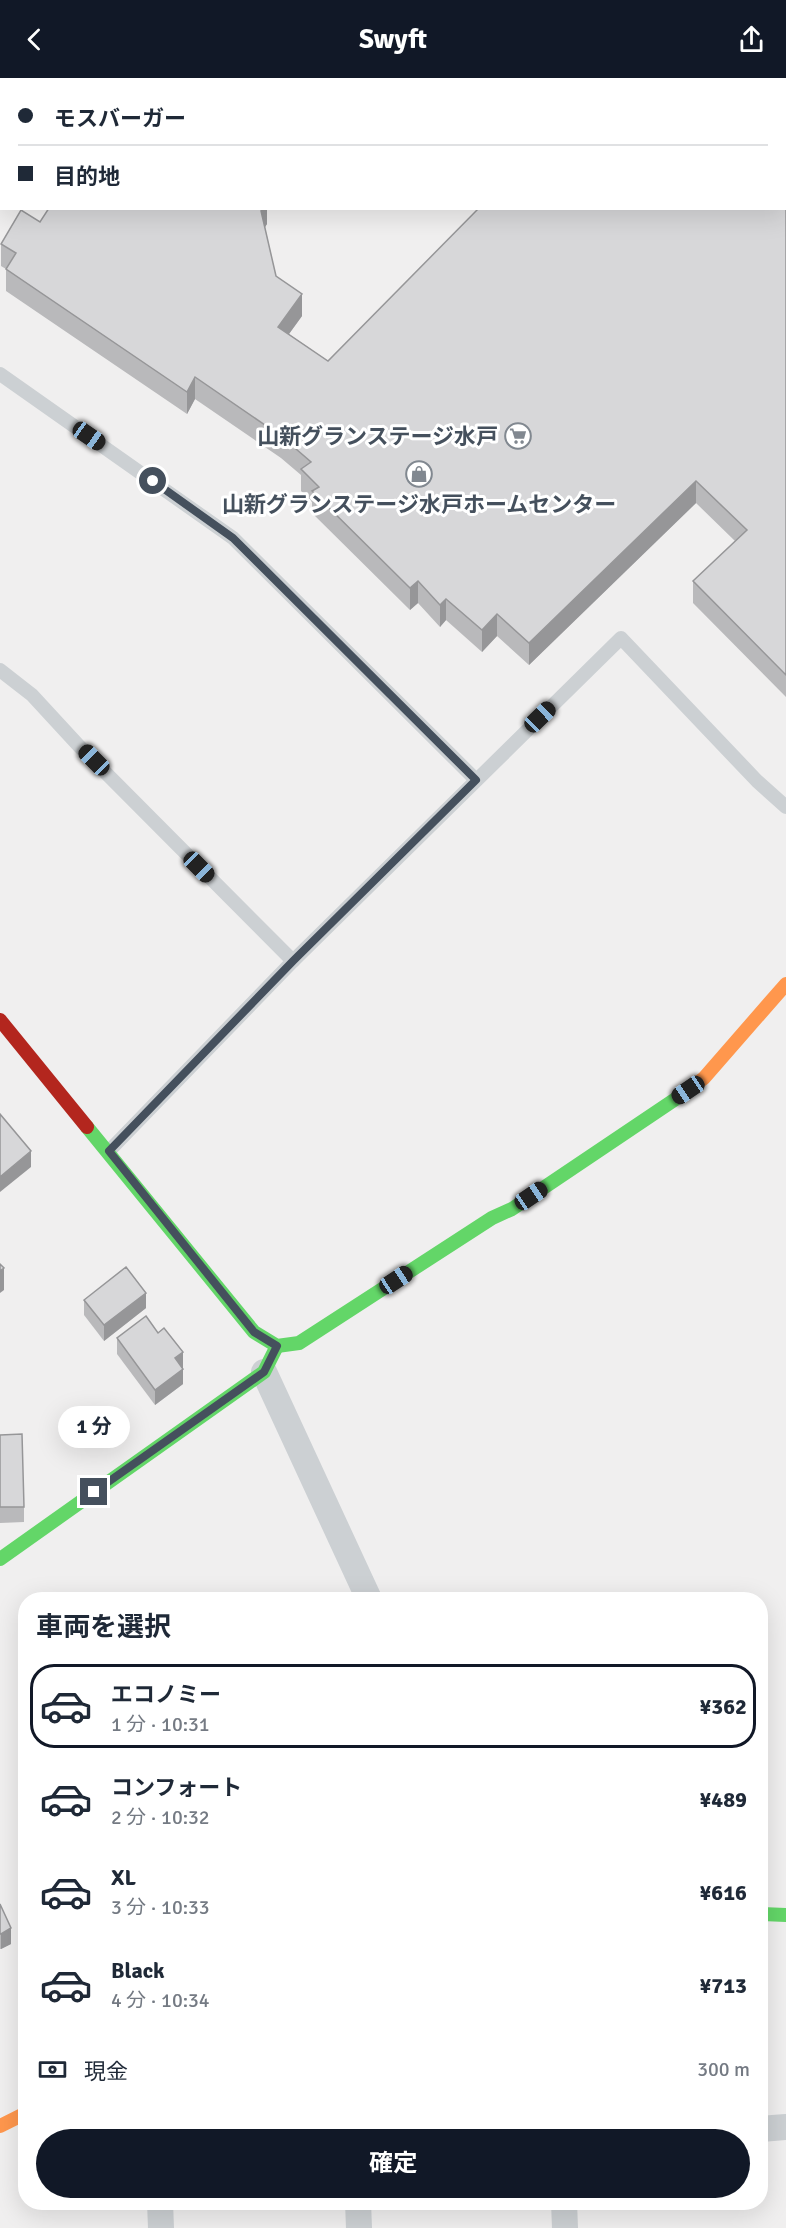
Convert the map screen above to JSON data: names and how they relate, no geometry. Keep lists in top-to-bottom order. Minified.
{"places":{"supermarket":["山新グランステージ水戸"],"shop":["山新グランステージ水戸ホームセンター"]},"page":{"header":"Swyft","banner":["モスバーガー","目的地"],"bubble":"1 分","heading":"車両を選択","list":[{"name":"エコノミー","note":"1 分 · 10:31","value":"¥362"},{"name":"コンフォート","note":"2 分 · 10:32","value":"¥489"},{"name":"XL","note":"3 分 · 10:33","value":"¥616"},{"name":"Black","note":"4 分 · 10:34","value":"¥713"}],"pay":["現金","300 m"],"buttons":"確定"}}
